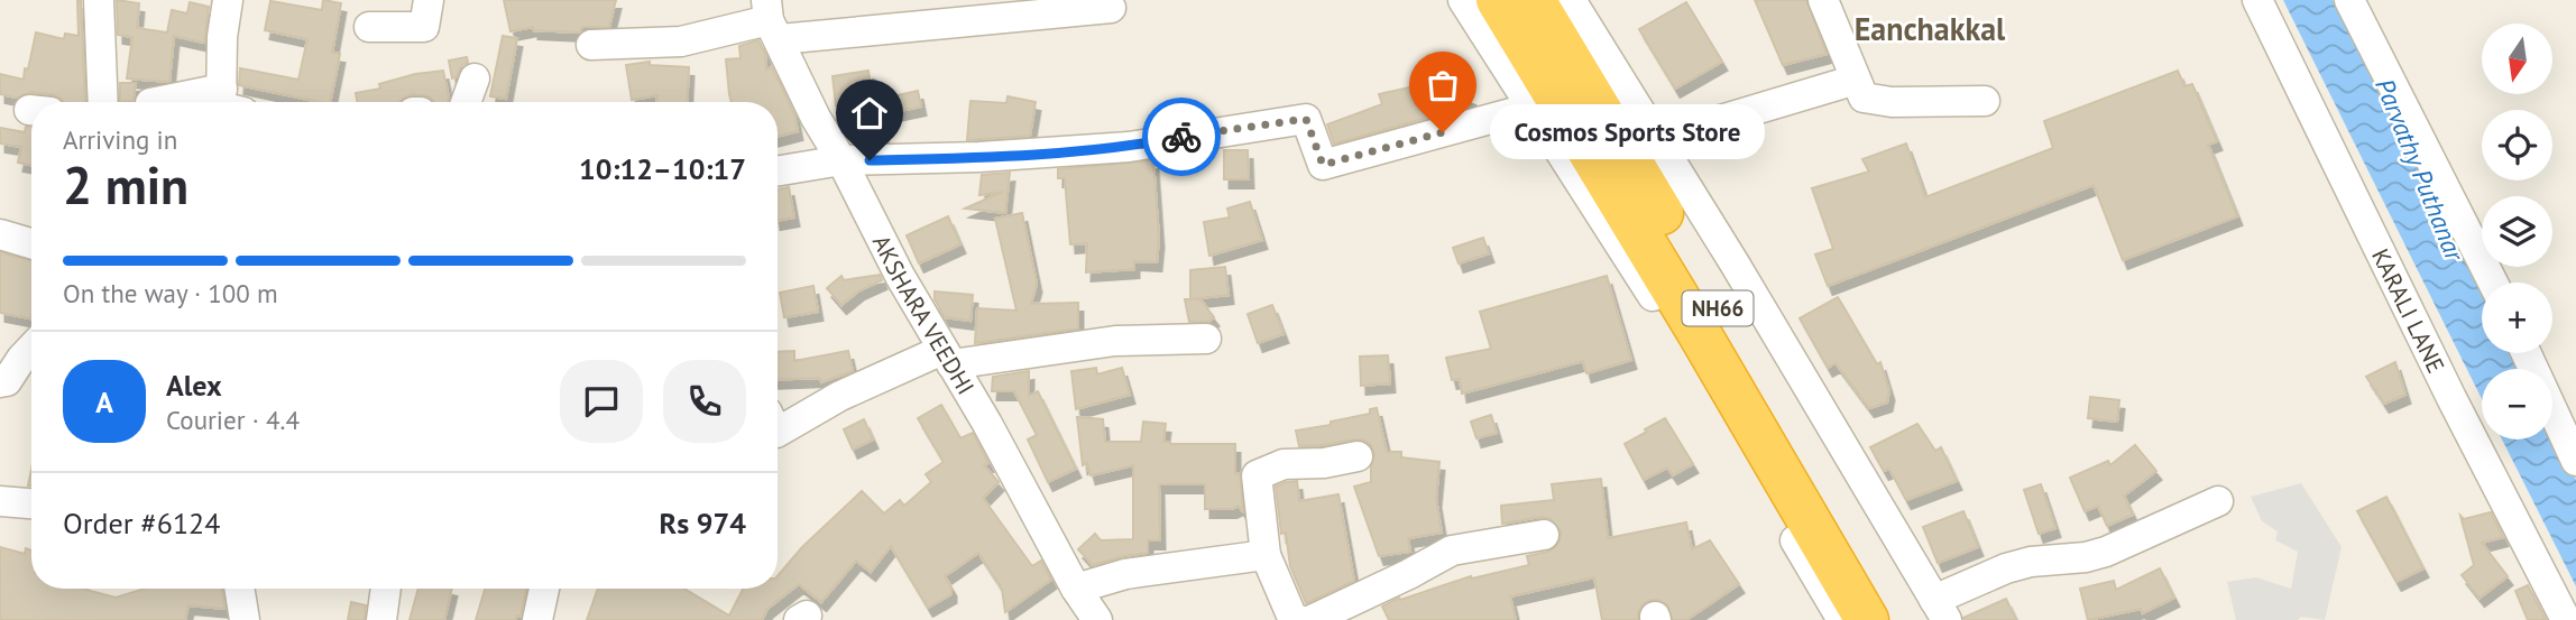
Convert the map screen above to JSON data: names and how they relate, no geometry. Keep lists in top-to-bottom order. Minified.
{"streets":{"highway":["NH66"],"street":["KARALI LANE","AKSHARA VEEDHI"]},"districts":["Eanchakkal"],"water":["Parvathy Puthanar"],"places":["Cosmos Sports Store"],"north":"bottom","page":{"map_buttons":["+","−"],"heading":["2 min","Arriving in","10:12–10:17"],"panel":["Alex","Courier · 4.4","Order #6124","Rs 974"],"bubble":"Cosmos Sports Store","bar":"On the way · 100 m","round":"A"}}
